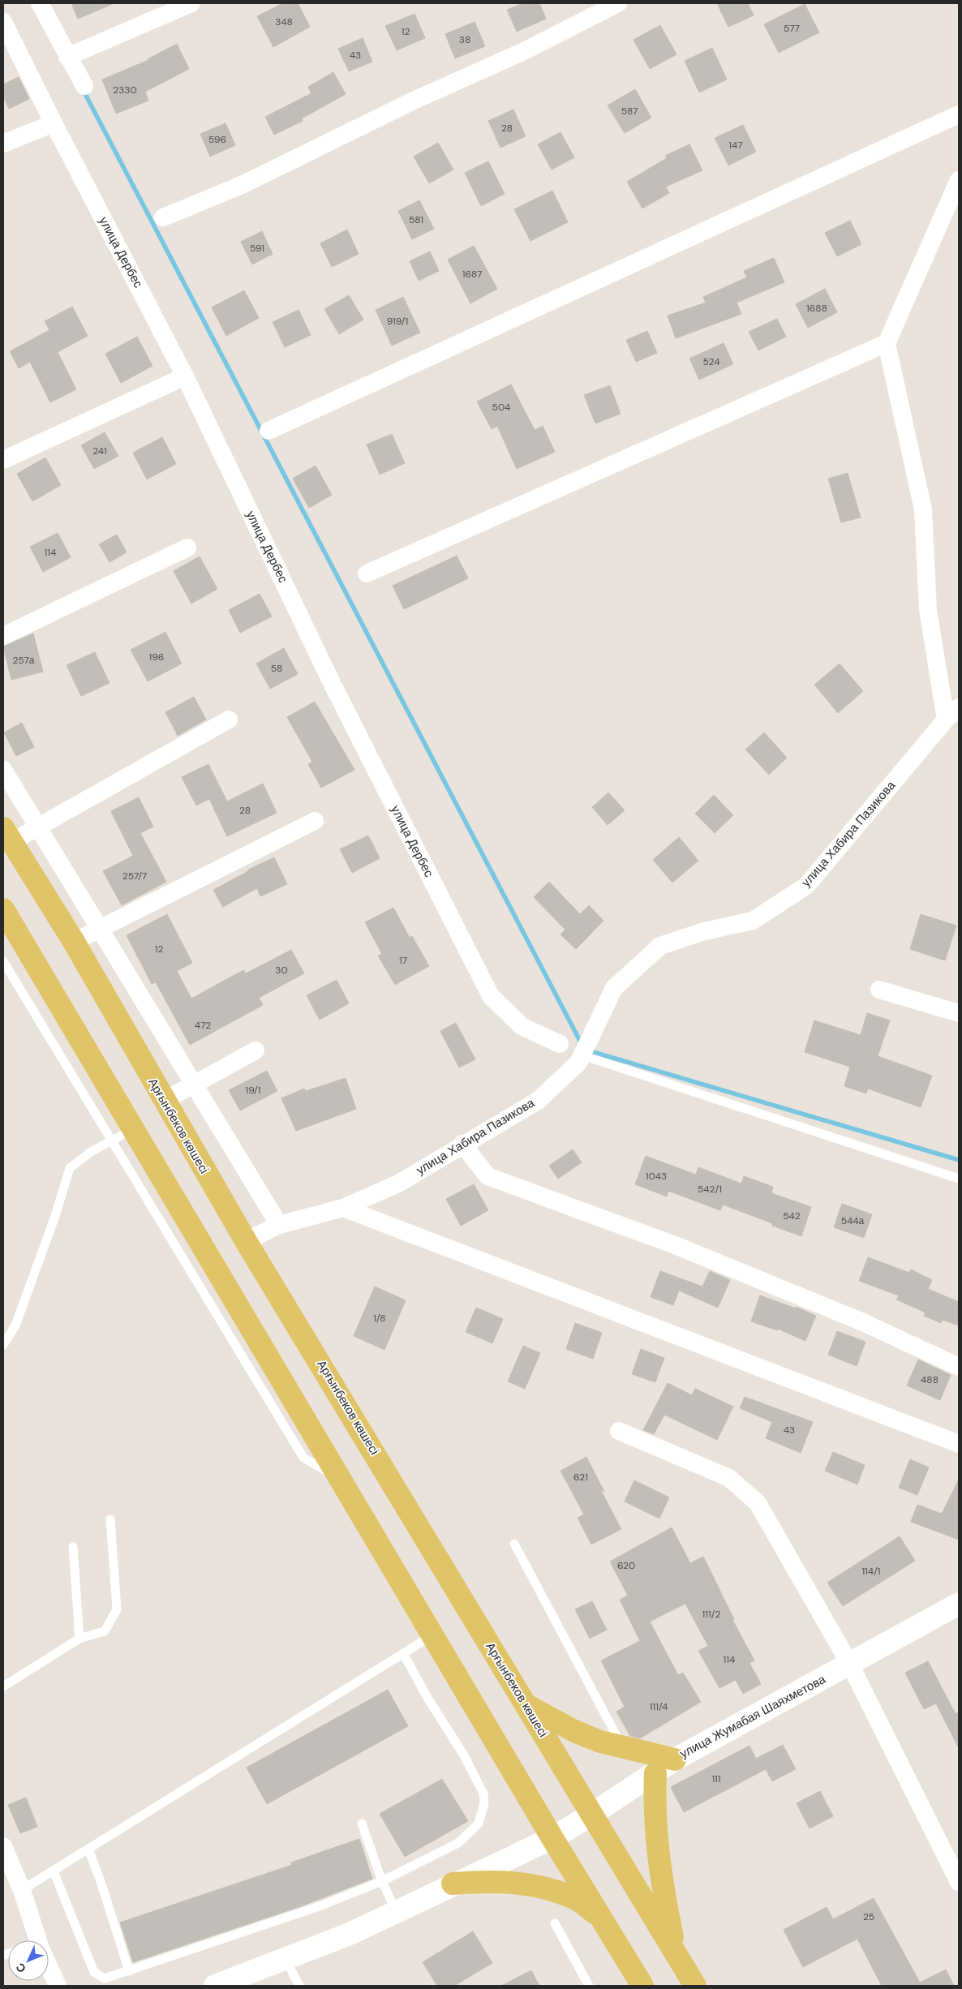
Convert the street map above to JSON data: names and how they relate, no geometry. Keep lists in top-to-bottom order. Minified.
{"streets":{"main road":["Арғынбеков көшесі"],"street":["улица Дербес","улица Хабира Пазикова","улица Жумабая Шаяхметова"]},"crossings":[["улица Хабира Пазикова","Арғынбеков көшесі"],["Арғынбеков көшесі","улица Жумабая Шаяхметова"]],"house_numbers":["348","577","12","38","43","2330","587","28","596","147","581","591","1687","1688","919/1","524","504","241","114","196","257а","58","28","257/7","12","17","30","472","19/1","1043","542/1","542","544а","1/8","488","43","621","620","114/1","111/2","114","111/4","111","25"],"north":"bottom left"}
